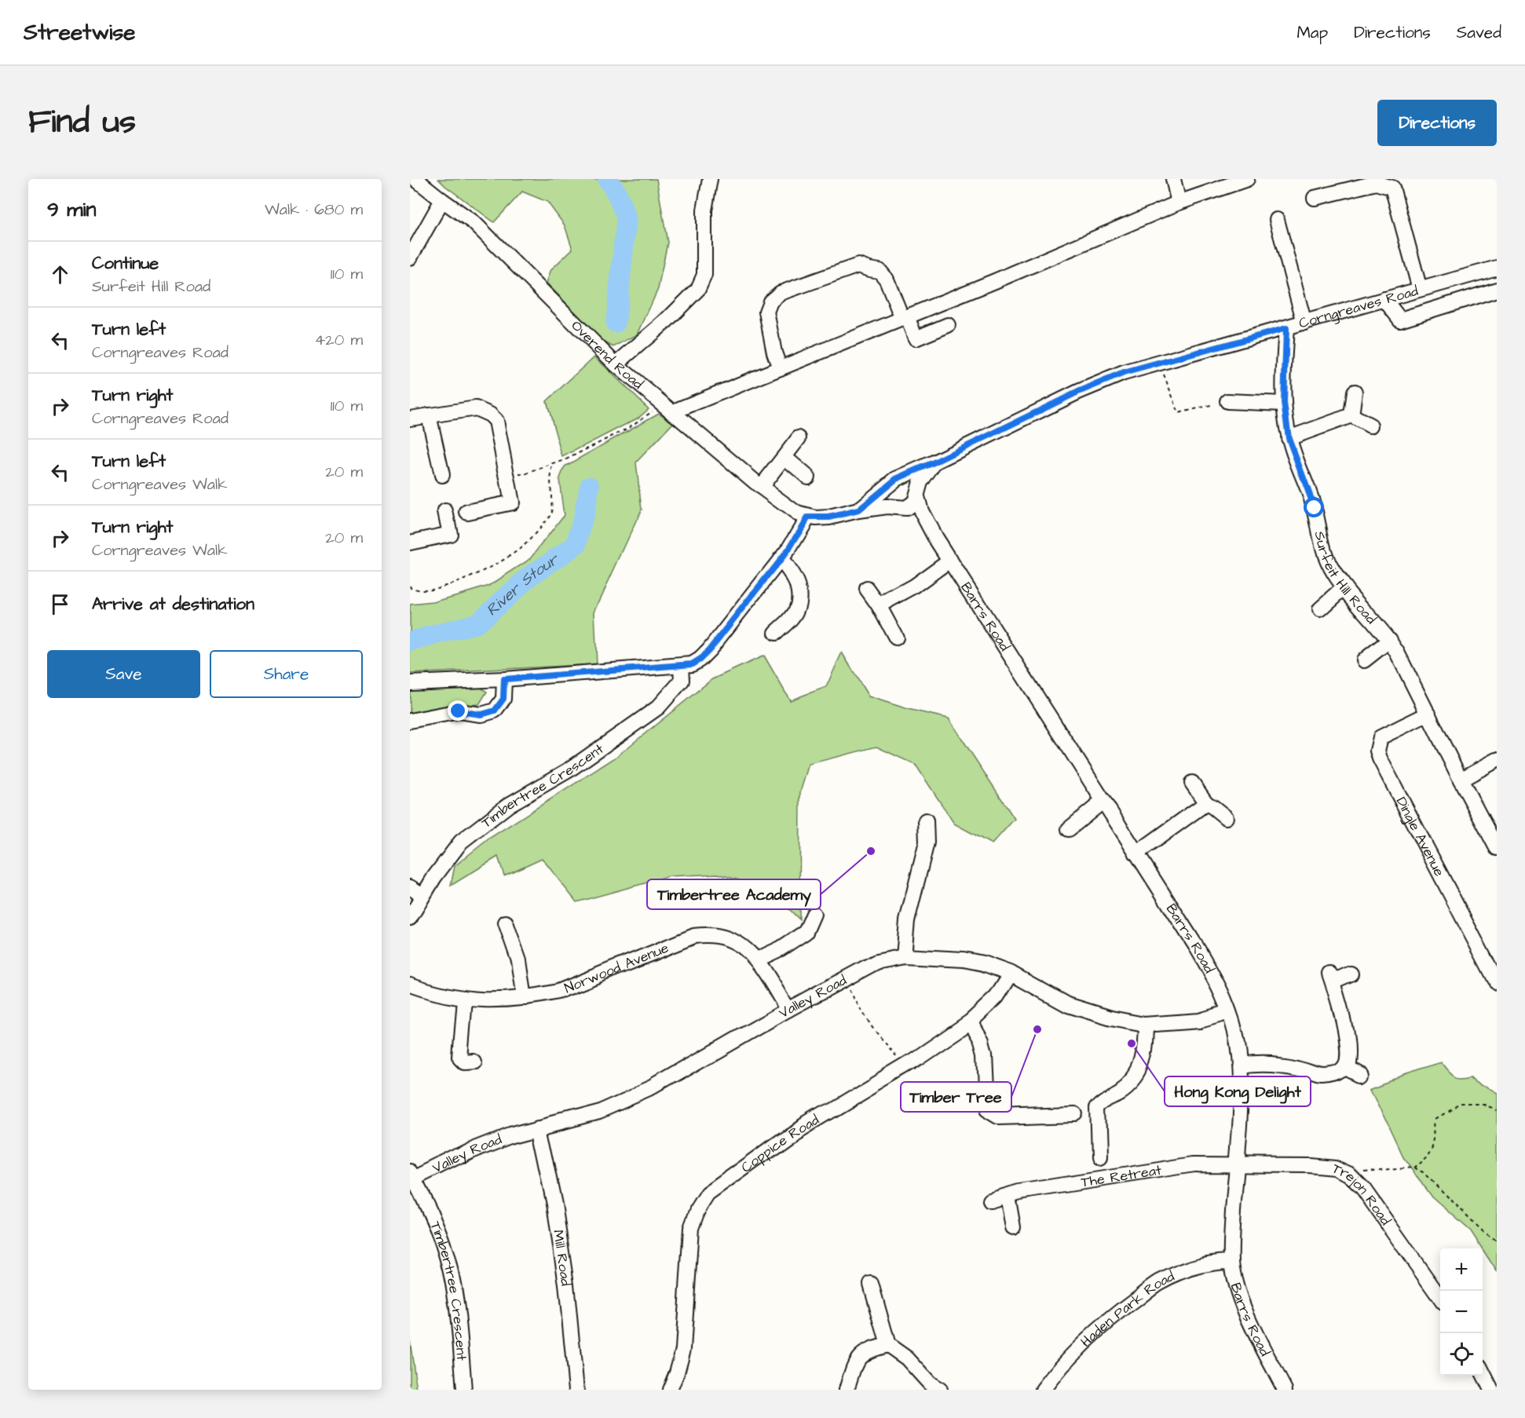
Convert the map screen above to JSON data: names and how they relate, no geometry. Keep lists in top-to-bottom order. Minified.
{"streets":{"street":["Corngreaves Road","Overend Road","Surfeit Hill Road","Barrs Road","Timbertree Crescent","Dingle Avenue","Norwood Avenue","Valley Road","Coppice Road","The Retreat","Trejon Road","Mill Road","Haden Park Road"]},"crossings":[["Corngreaves Road","Overend Road"],["Corngreaves Road","Surfeit Hill Road"],["Corngreaves Road","Barrs Road"],["Surfeit Hill Road","Dingle Avenue"],["Barrs Road","Valley Road"],["Barrs Road","The Retreat"],["Barrs Road","Trejon Road"],["Barrs Road","Haden Park Road"],["Timbertree Crescent","Valley Road"],["Norwood Avenue","Valley Road"],["Valley Road","Coppice Road"],["Valley Road","Mill Road"],["The Retreat","Trejon Road"]],"water":["River Stour"],"places":["Timbertree Academy","Timber Tree","Hong Kong Delight"],"page":{"header":"Streetwise","nav":["Map","Directions","Saved"],"title":"Find us","buttons":["Directions",["Save","Share"]],"heading":["9 min","Walk · 680 m"],"list":[["Continue","Surfeit Hill Road","110 m"],["Turn left","Corngreaves Road","420 m"],["Turn right","Corngreaves Road","110 m"],["Turn left","Corngreaves Walk","20 m"],["Turn right","Corngreaves Walk","20 m"],"Arrive at destination"],"map_buttons":["+","−"]}}
